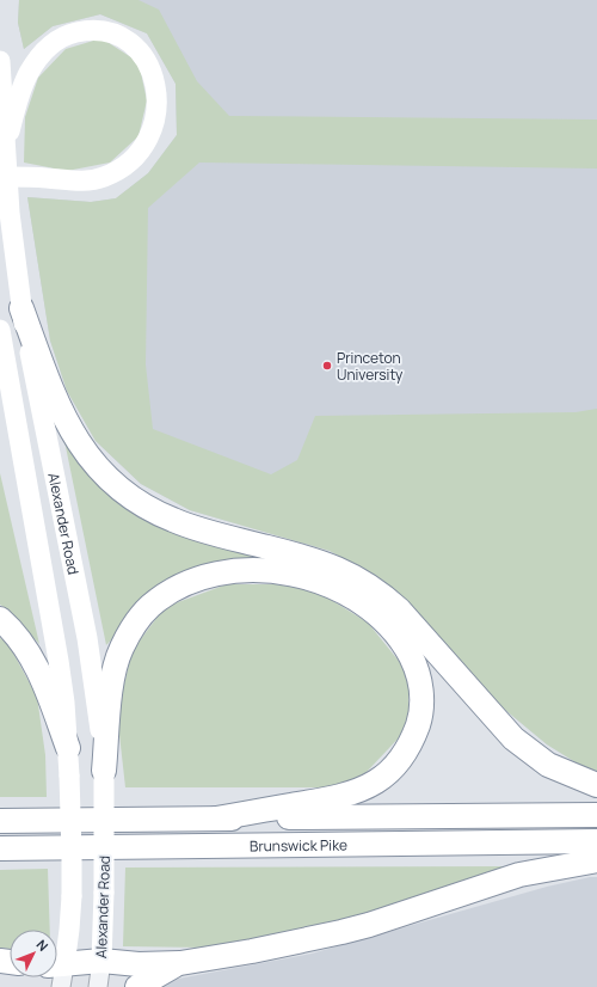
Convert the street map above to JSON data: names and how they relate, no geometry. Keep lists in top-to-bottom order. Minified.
{"streets":{"highway":["Brunswick Pike"],"main road":["Alexander Road"]},"places":["Princeton University"],"north":"top right"}
